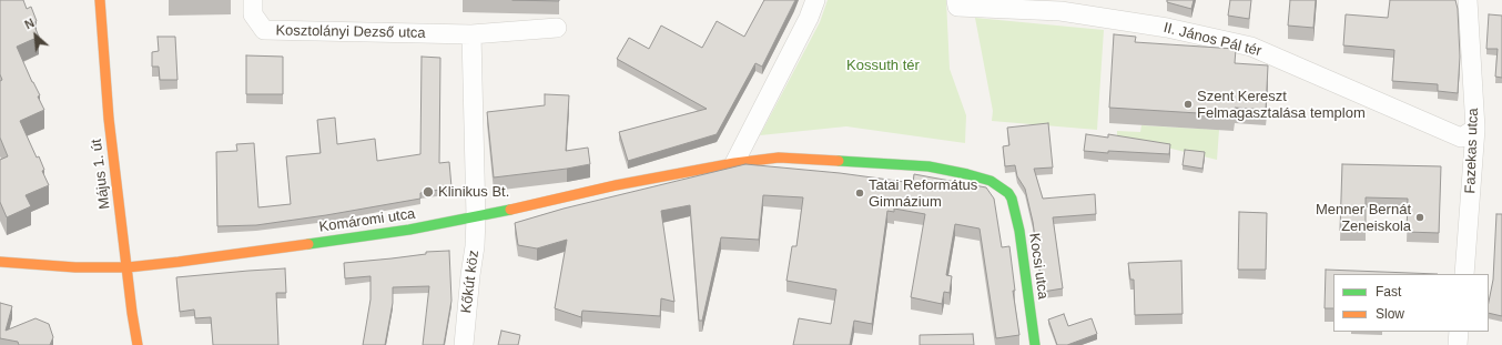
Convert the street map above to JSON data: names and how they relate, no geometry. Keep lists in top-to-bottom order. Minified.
{"streets":{"street":["Kosztolányi Dezső utca","II. János Pál tér","Fazekas utca","Május 1. út","Komáromi utca","Kocsi utca","Kőkút köz"]},"crossings":[["II. János Pál tér","Fazekas utca"],["Május 1. út","Komáromi utca"],["Komáromi utca","Kocsi utca"],["Komáromi utca","Kőkút köz"]],"parks":["Kossuth tér"],"places":["Szent Kereszt Felmagasztalása templom","Klinikus Bt.","Tatai Református Gimnázium","Menner Bernát Zeneiskola"],"legend":["Fast","Slow"],"north":"top left"}
